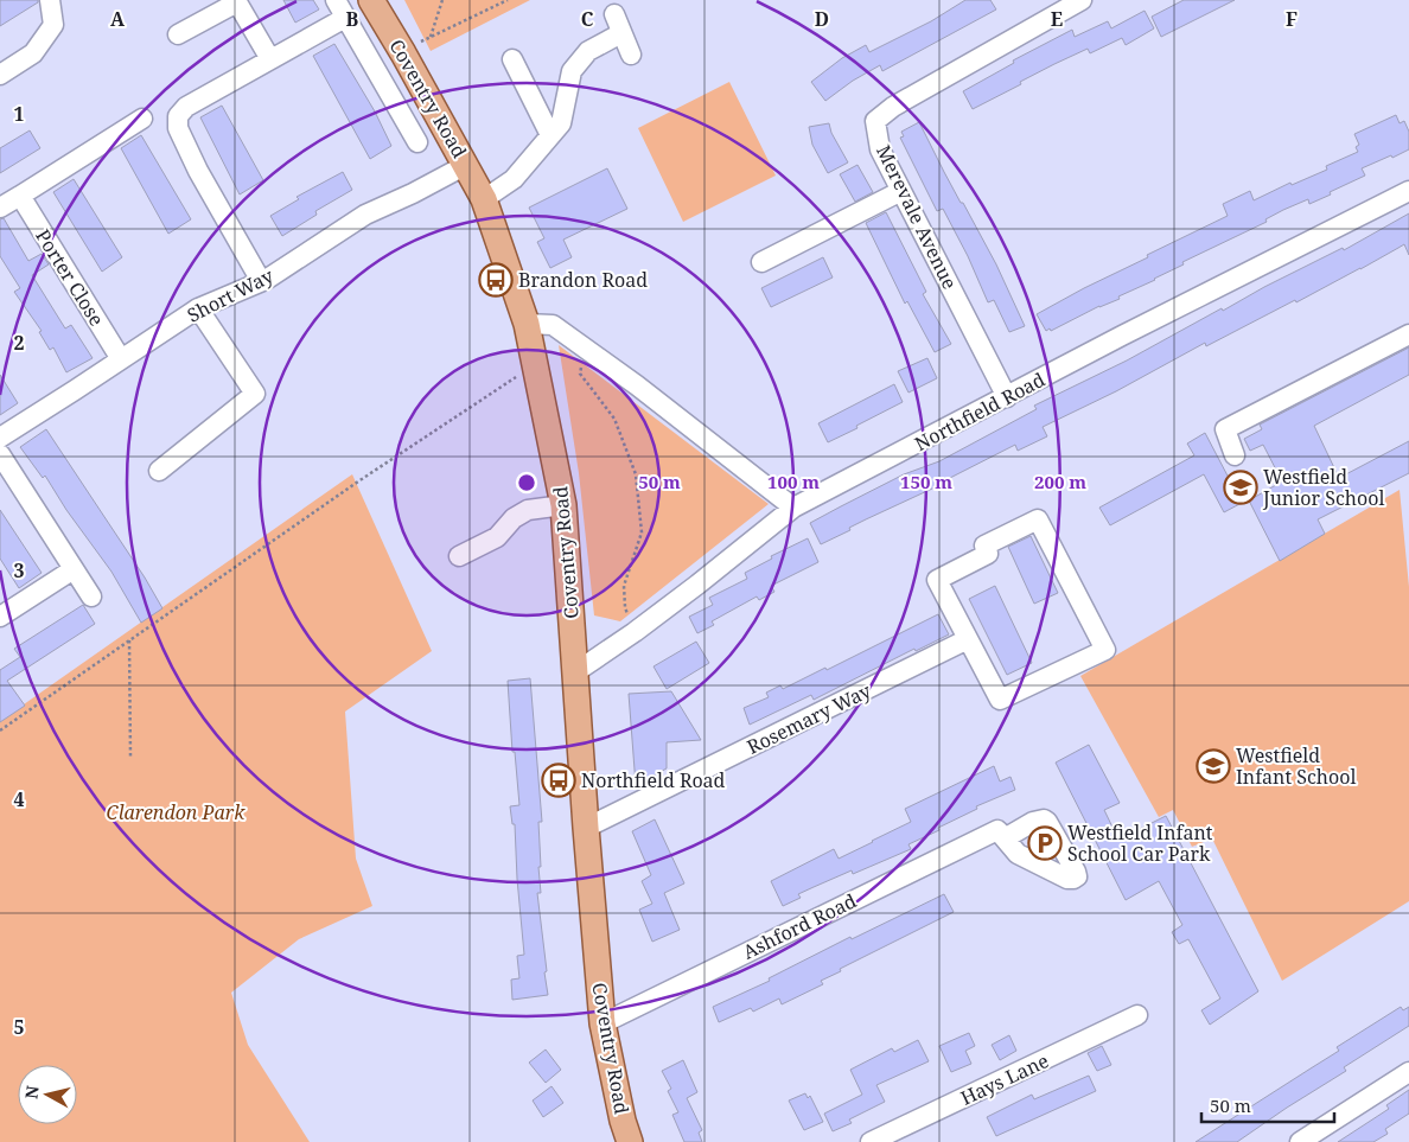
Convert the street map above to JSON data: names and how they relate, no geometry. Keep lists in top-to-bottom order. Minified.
{"streets":{"main road":["Coventry Road"],"street":["Merevale Avenue","Porter Close","Short Way","Northfield Road","Rosemary Way","Ashford Road","Hays Lane"]},"crossings":[["Coventry Road","Short Way"],["Coventry Road","Northfield Road"],["Coventry Road","Rosemary Way"],["Coventry Road","Ashford Road"],["Merevale Avenue","Northfield Road"],["Porter Close","Short Way"]],"parks":["Clarendon Park"],"places":{"bus stop":["Brandon Road","Northfield Road"],"school or university":["Westfield Junior School","Westfield Infant School"],"parking":["Westfield Infant School Car Park"]},"scale_bar":"50 m","north":"left","grid":{"columns":["A","B","C","D","E","F"],"rows":["1","2","3","4","5"]},"rings":["50 m","100 m","150 m","200 m"]}
